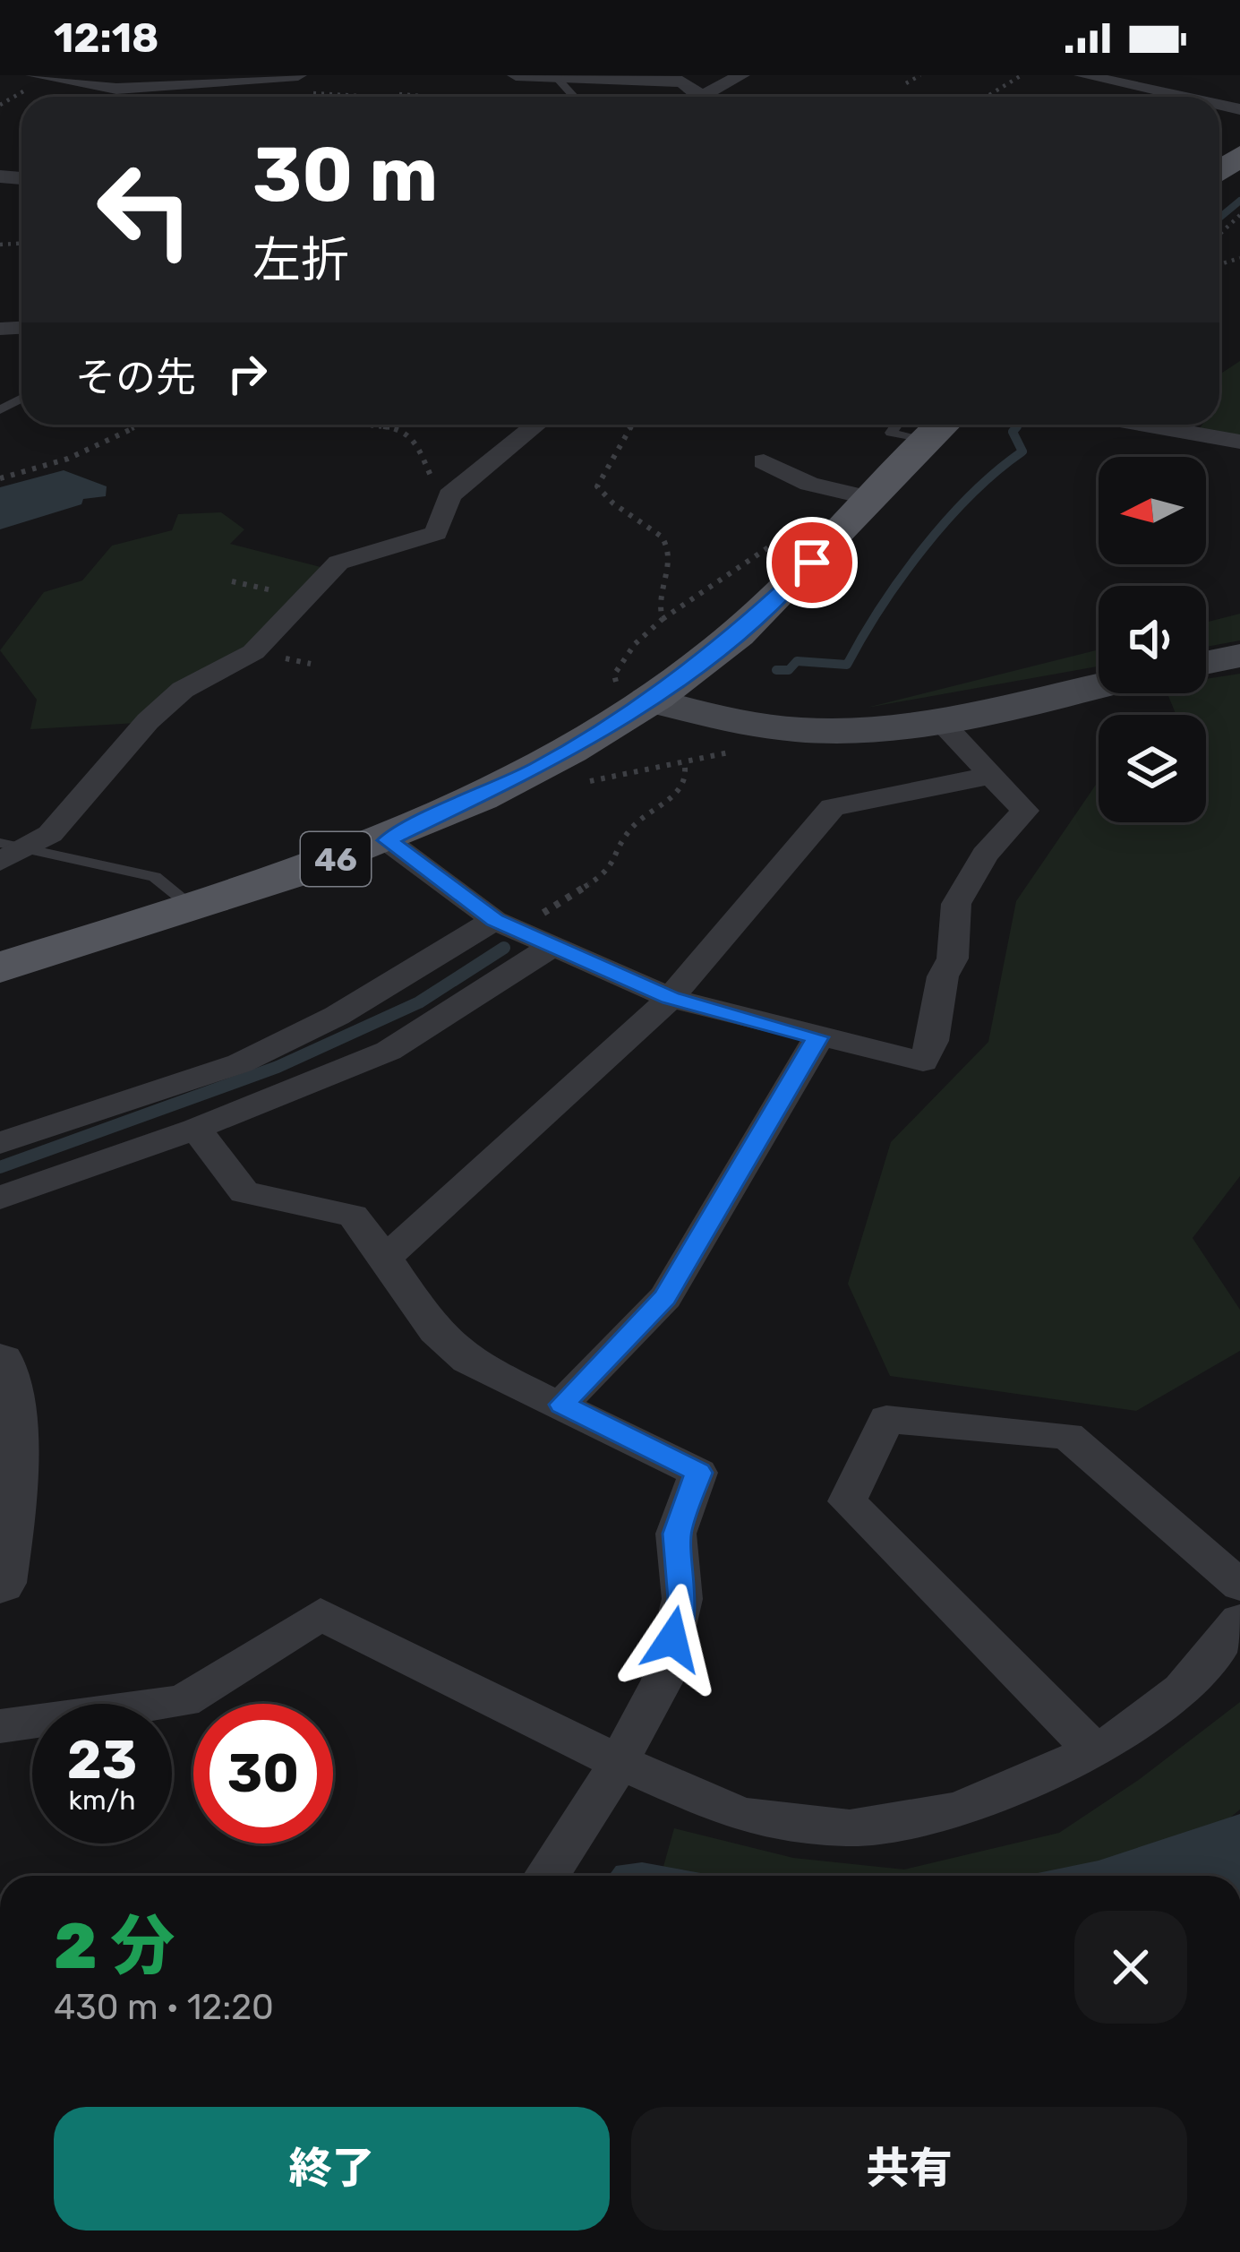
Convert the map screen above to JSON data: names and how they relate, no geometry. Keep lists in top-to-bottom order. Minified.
{"streets":{"main road":["46"]},"north":"left","page":{"status":"12:18","turn":["30 m","左折"],"then":"その先","speed":"23 km/h","limit":"30","heading":["2 分","430 m · 12:20"],"buttons":["終了","共有"]}}
